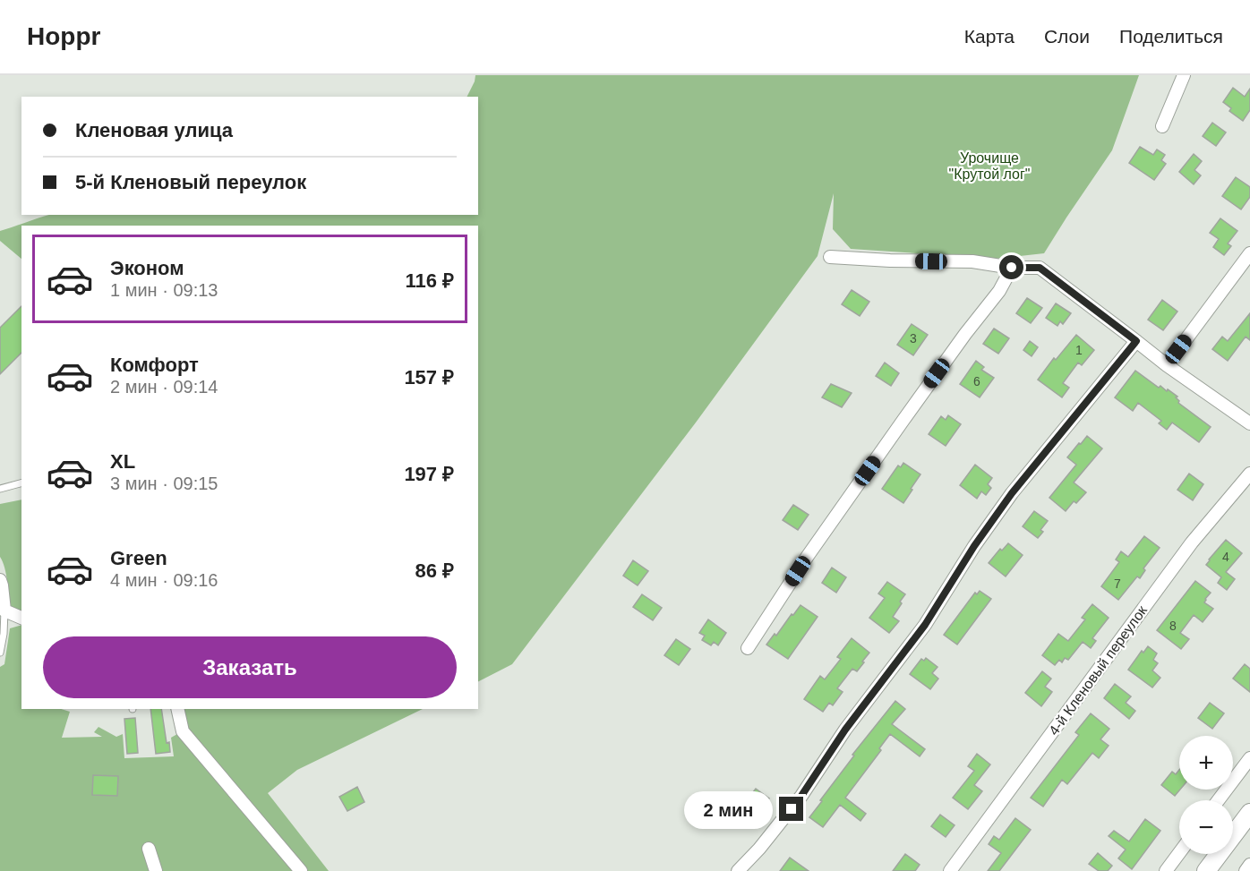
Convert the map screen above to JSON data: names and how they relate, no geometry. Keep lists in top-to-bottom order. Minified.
{"streets":{"street":["4-й Кленовый переулок"]},"parks":["Урочище \"Крутой лог\""],"house_numbers":["3","1","6","4","7","8"],"page":{"header":"Hoppr","nav":["Карта","Слои","Поделиться"],"banner":["Кленовая улица","5-й Кленовый переулок"],"list":[{"name":"Эконом","note":"1 мин · 09:13","value":"116 ₽"},{"name":"Комфорт","note":"2 мин · 09:14","value":"157 ₽"},{"name":"XL","note":"3 мин · 09:15","value":"197 ₽"},{"name":"Green","note":"4 мин · 09:16","value":"86 ₽"}],"buttons":"Заказать","map_buttons":["+","−"],"bubble":"2 мин"}}
